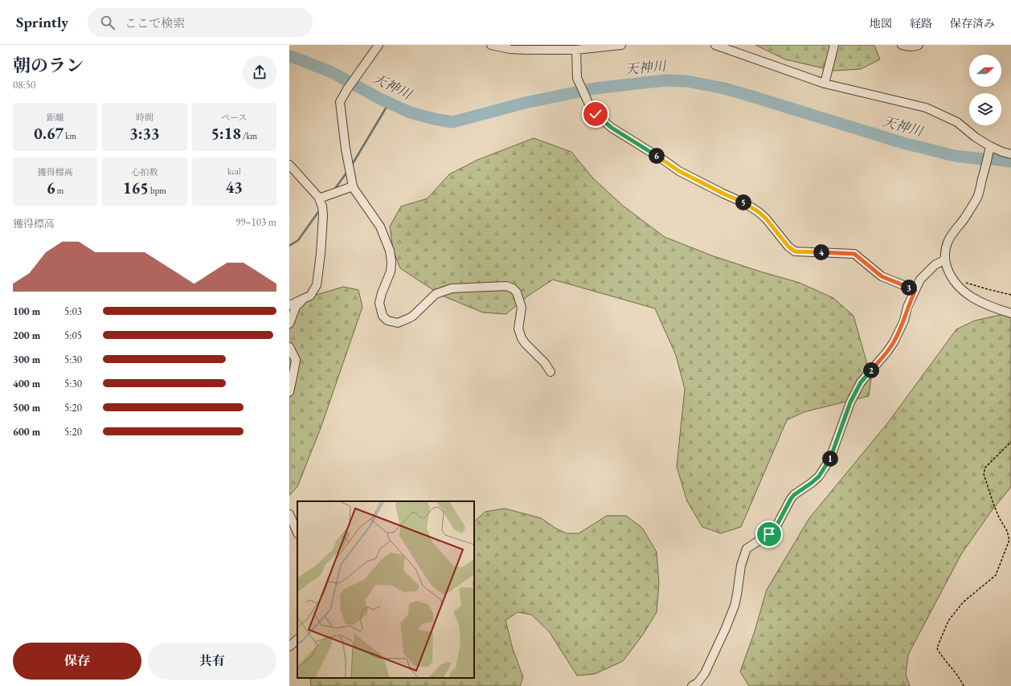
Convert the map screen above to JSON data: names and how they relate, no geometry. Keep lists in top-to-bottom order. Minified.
{"water":["天神川"],"north":"right","page":{"header":"Sprintly","search":"ここで検索","nav":["地図","経路","保存済み"],"heading":["朝のラン","08:50"],"stats":[["距離","0.67 km"],["時間","3:33"],["ペース","5:18 /km"],["獲得標高","6 m"],["心拍数","165 bpm"],["kcal","43"]],"pins":["6","5","4","3","2","1"],"chart":["獲得標高","99–103 m"],"list":[{"name":"100 m","note":"5:03"},{"name":"200 m","note":"5:05"},{"name":"300 m","note":"5:30"},{"name":"400 m","note":"5:30"},{"name":"500 m","note":"5:20"},{"name":"600 m","note":"5:20"}],"buttons":["保存","共有"]}}
